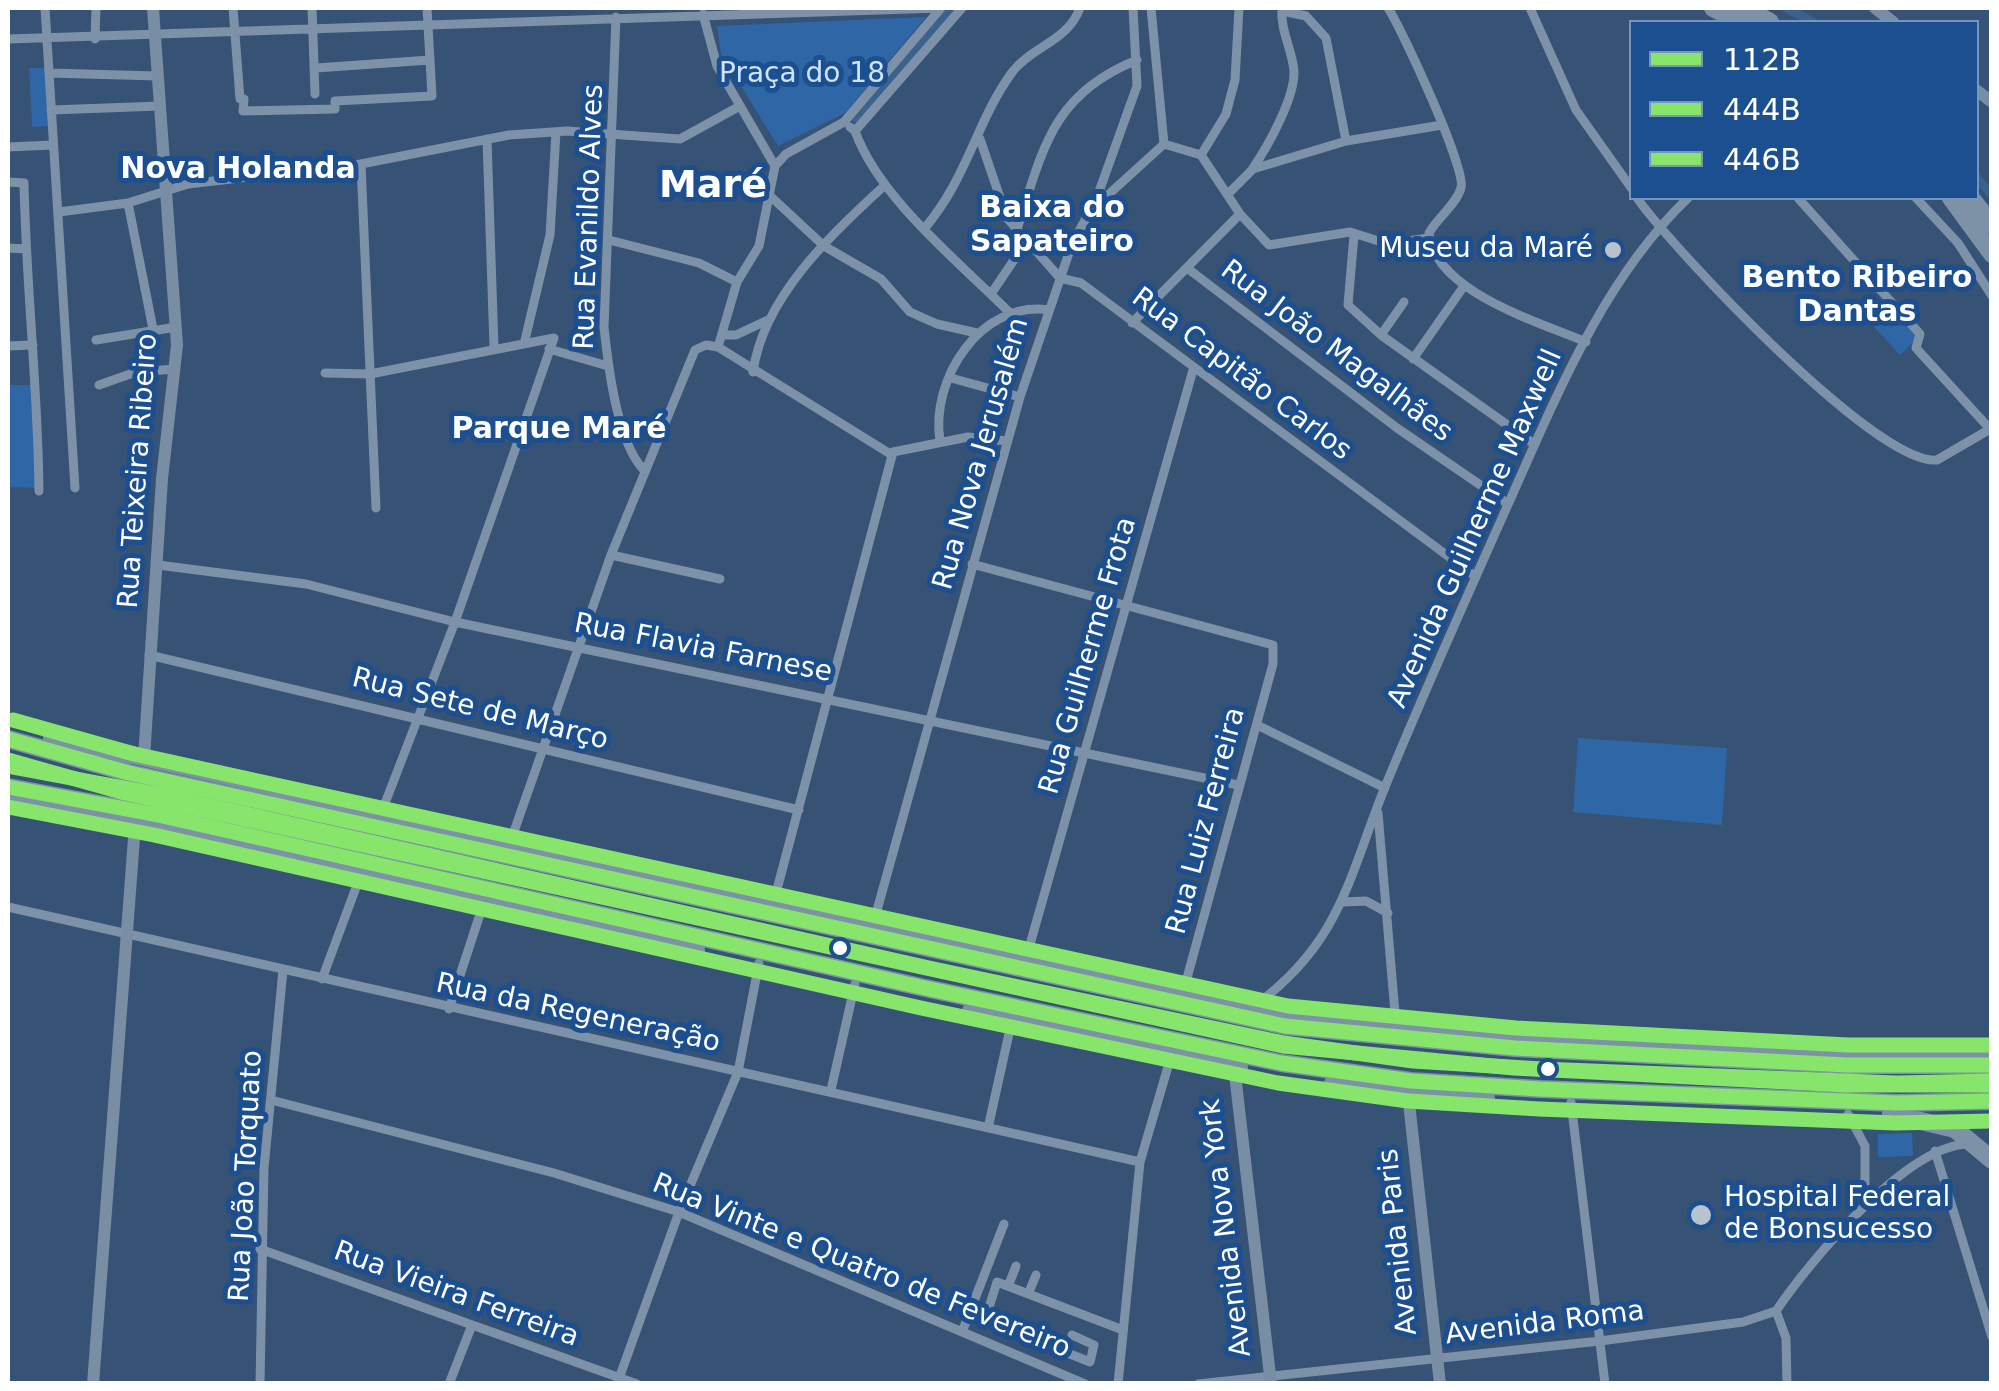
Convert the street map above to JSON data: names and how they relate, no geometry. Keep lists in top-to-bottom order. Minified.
{"streets":{"street":["Rua Evanildo Alves","Rua João Magalhães","Rua Capitão Carlos","Rua Nova Jerusalém","Rua Teixeira Ribeiro","Avenida Guilherme Maxwell","Rua Flavia Farnese","Rua Guilherme Frota","Rua Sete de Março","Rua Luiz Ferreira","Rua da Regeneração","Rua João Torquato","Avenida Nova York","Avenida Paris","Rua Vinte e Quatro de Fevereiro","Rua Vieira Ferreira","Avenida Roma"]},"crossings":[["Rua João Magalhães","Avenida Guilherme Maxwell"],["Rua Capitão Carlos","Rua Nova Jerusalém"],["Rua Capitão Carlos","Avenida Guilherme Maxwell"],["Rua Capitão Carlos","Rua Guilherme Frota"],["Rua Nova Jerusalém","Rua Flavia Farnese"],["Rua Teixeira Ribeiro","Rua Flavia Farnese"],["Rua Teixeira Ribeiro","Rua Sete de Março"],["Rua Flavia Farnese","Rua Guilherme Frota"],["Rua Flavia Farnese","Rua Luiz Ferreira"],["Rua Guilherme Frota","Rua Luiz Ferreira"],["Rua da Regeneração","Rua João Torquato"],["Rua João Torquato","Rua Vinte e Quatro de Fevereiro"],["Rua João Torquato","Rua Vieira Ferreira"],["Avenida Nova York","Avenida Roma"],["Avenida Paris","Avenida Roma"]],"districts":["Nova Holanda","Maré","Baixa do Sapateiro","Bento Ribeiro Dantas","Parque Maré"],"parks":["Praça do 18"],"places":["Museu da Maré","Hospital Federal de Bonsucesso"],"lines":["transit line 446B","transit line 112B","transit line 444B"],"legend":["112B","444B","446B"]}
